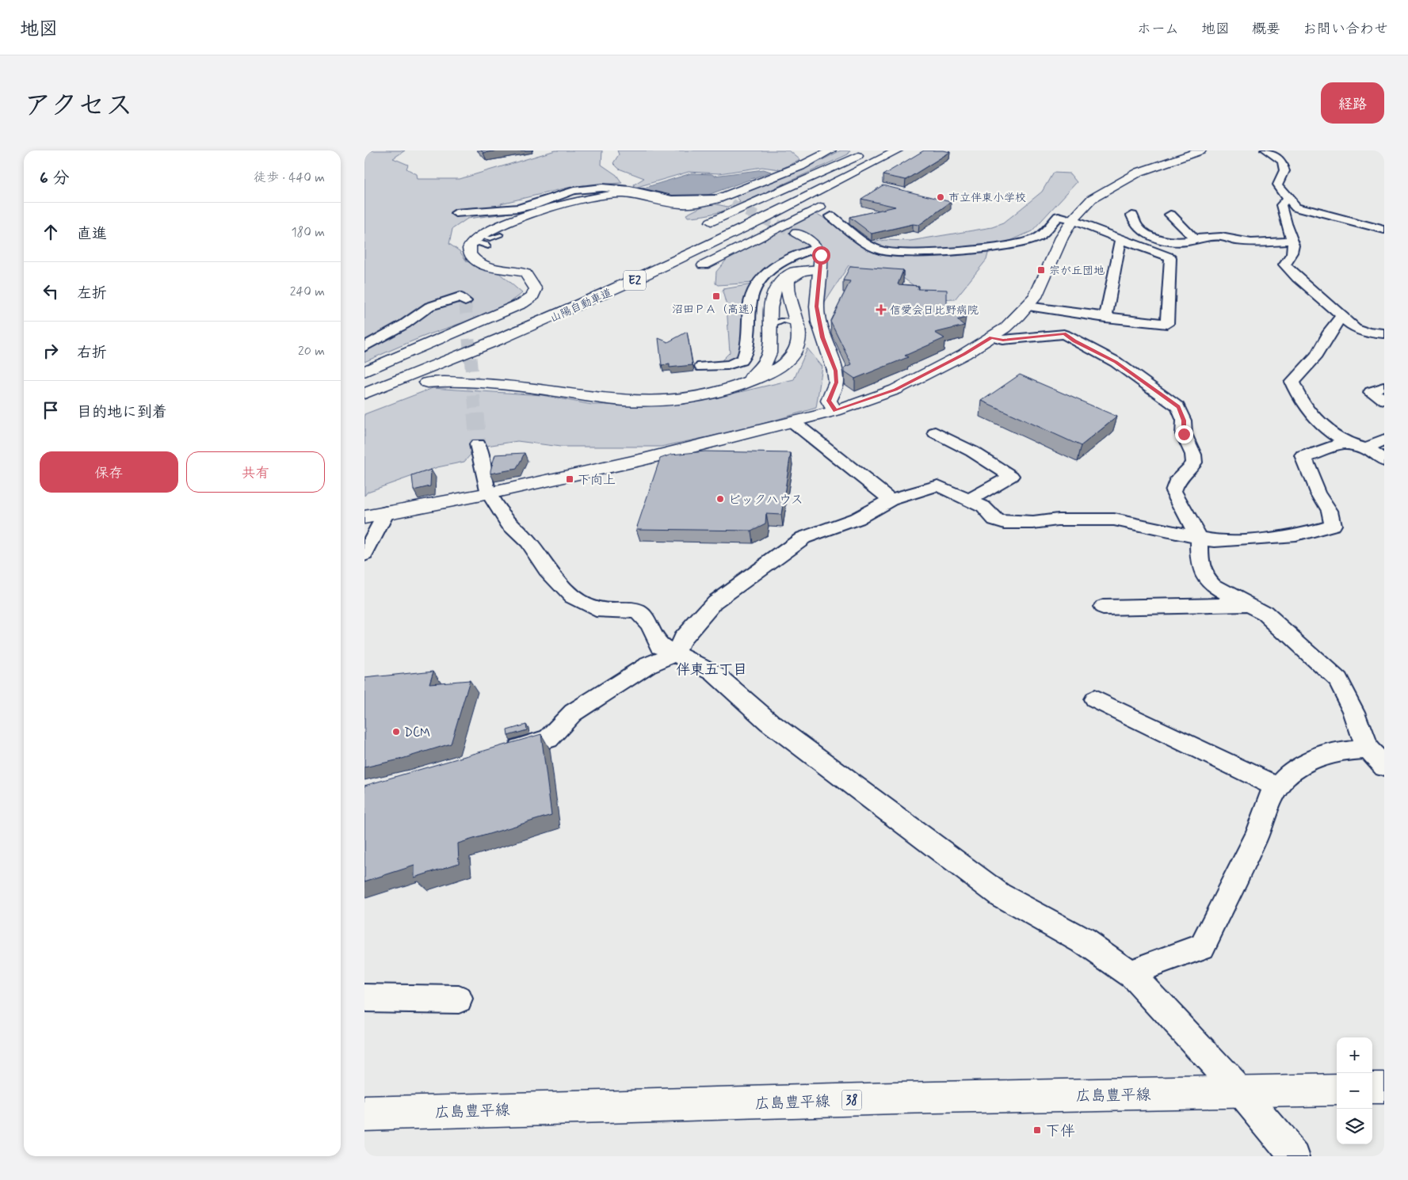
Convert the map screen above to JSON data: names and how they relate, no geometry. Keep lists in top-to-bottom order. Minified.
{"streets":{"main road":["E2","山陽自動車道","広島豊平線","38"]},"districts":["伴東五丁目"],"places":{"other":["市立伴東小学校","ビックハウス","DCM"],"transit":["宗が丘団地","沼田ＰＡ（高速）","下向上","下伴"],"health":["信愛会日比野病院"]},"page":{"header":"地図","nav":["ホーム","地図","概要","お問い合わせ"],"title":"アクセス","buttons":["経路",["保存","共有"]],"heading":["6 分","徒歩 · 440 m"],"list":[["直進","180 m"],["左折","240 m"],["右折","20 m"],"目的地に到着"],"map_buttons":["+","−"]}}
